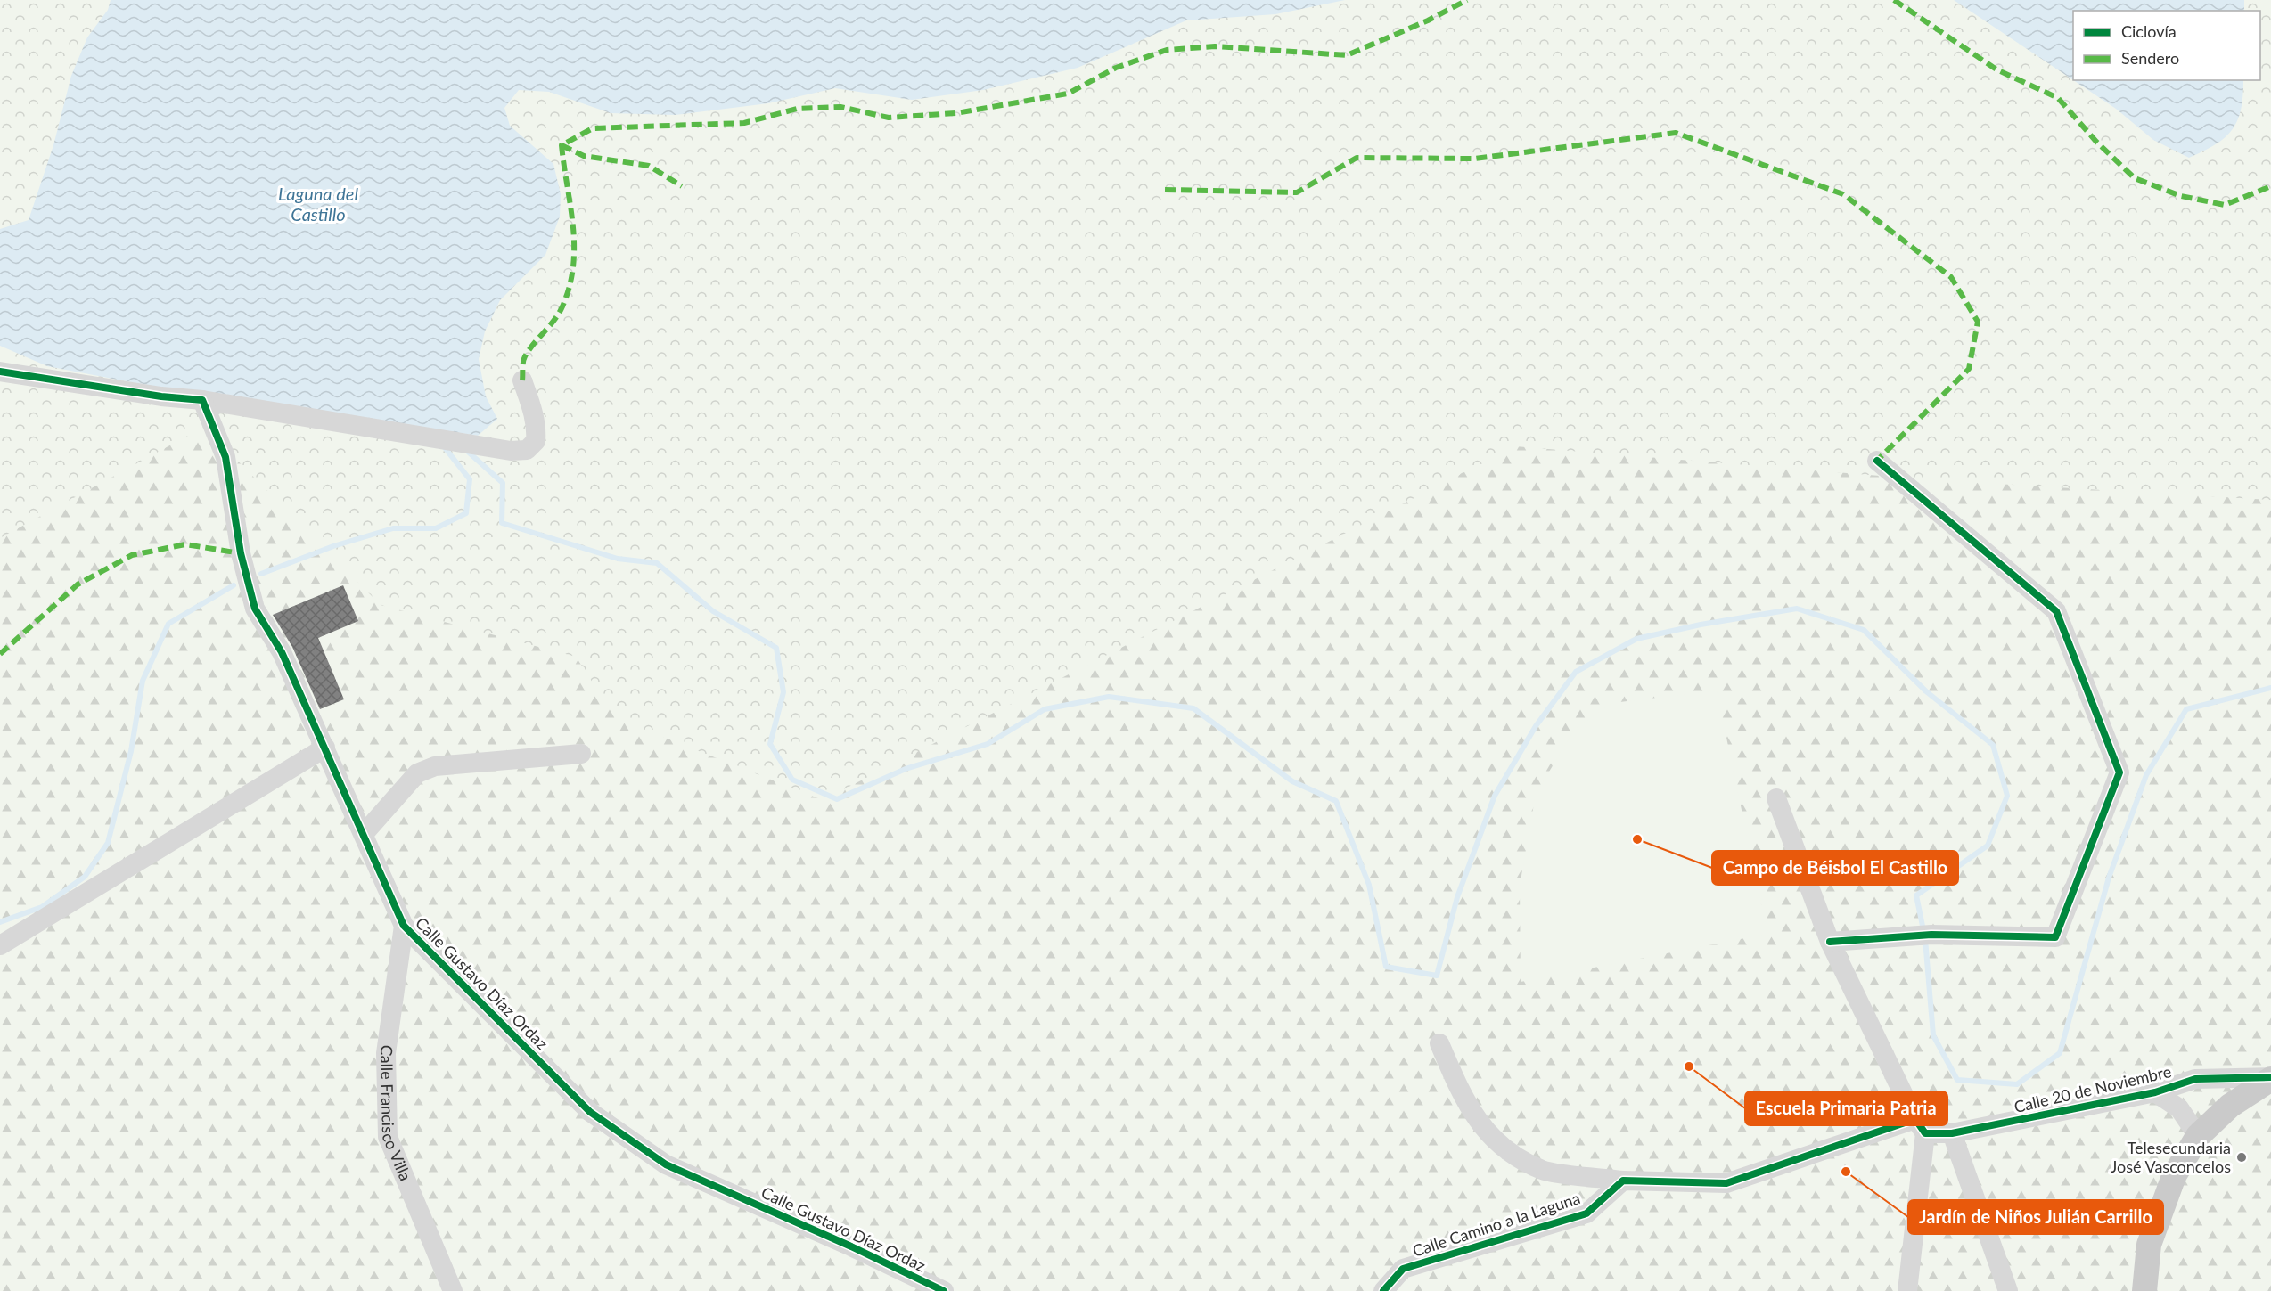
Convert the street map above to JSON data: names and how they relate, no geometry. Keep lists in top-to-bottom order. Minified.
{"streets":{"street":["Calle Gustavo Díaz Ordaz","Calle 20 de Noviembre","Calle Francisco Villa","Calle Camino a la Laguna"]},"crossings":[["Calle Gustavo Díaz Ordaz","Calle Francisco Villa"]],"water":["Laguna del Castillo"],"places":["Campo de Béisbol El Castillo","Escuela Primaria Patria","Telesecundaria José Vasconcelos","Jardín de Niños Julián Carrillo"],"legend":["Ciclovía","Sendero"]}
